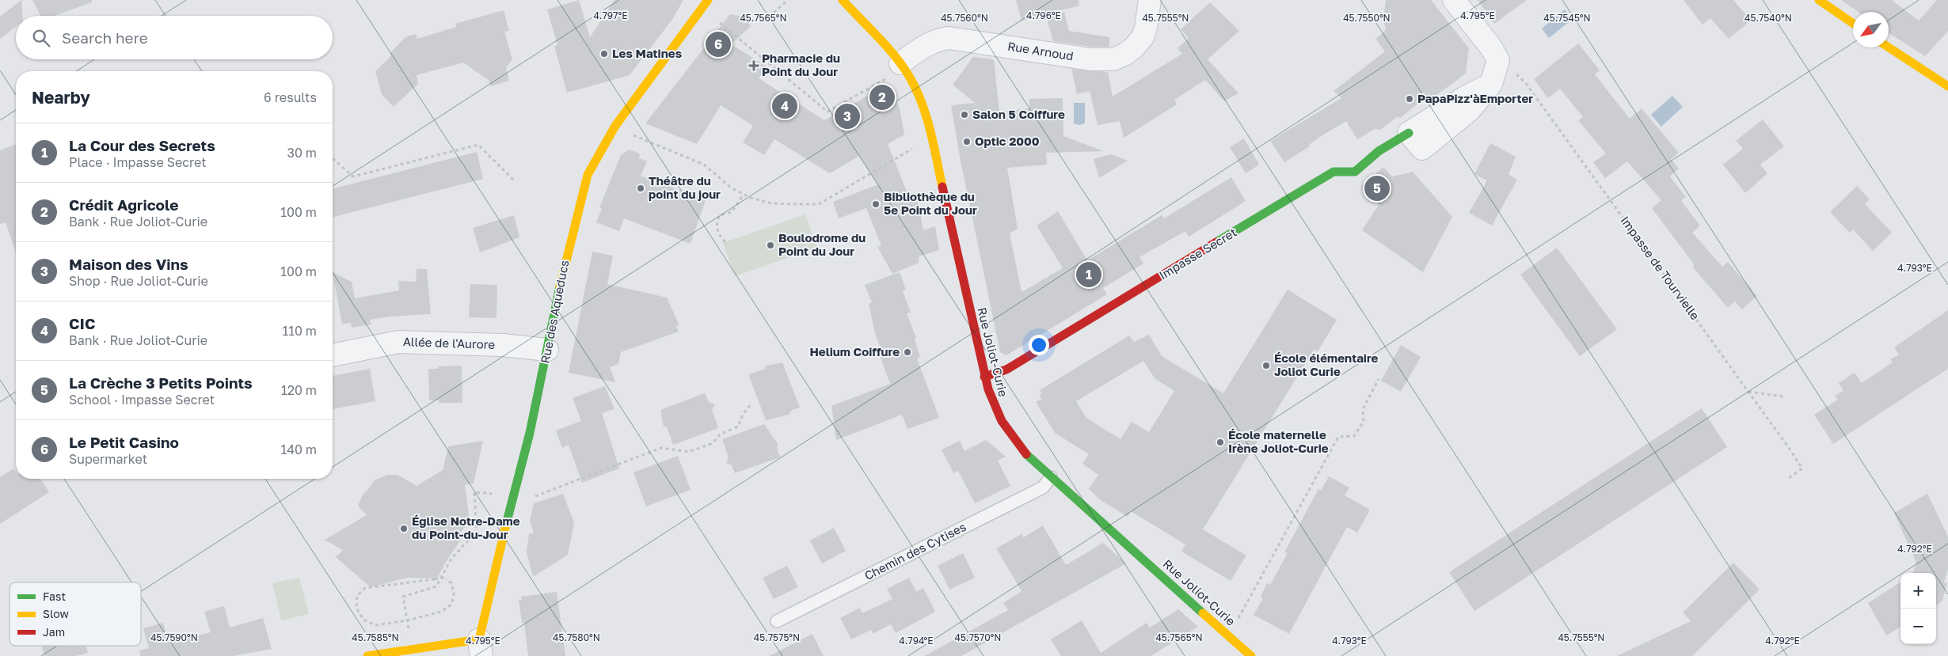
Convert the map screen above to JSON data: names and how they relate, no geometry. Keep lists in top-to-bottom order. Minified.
{"streets":{"street":["Rue Arnoud","Impasse Secret","Rue des Aqueducs","Allée de l'Aurore","Rue Joliot-Curie"],"lane":["Chemin des Cytises"],"path":["Impasse de Tourvielle"]},"crossings":[["Rue Arnoud","Rue Joliot-Curie"],["Impasse Secret","Impasse de Tourvielle"],["Impasse Secret","Rue Joliot-Curie"],["Rue des Aqueducs","Allée de l'Aurore"],["Rue Joliot-Curie","Chemin des Cytises"]],"places":{"other":["Les Matines","PapaPizz'àEmporter","Salon 5 Coiffure","Optic 2000","Théâtre du point du jour","Bibliothèque du 5e Point du Jour","Boulodrome du Point du Jour","Helium Coiffure","École élémentaire Joliot Curie","École maternelle Irène Joliot-Curie","Église Notre-Dame du Point-du-Jour"],"health":["Pharmacie du Point du Jour"]},"legend":["Fast","Slow","Jam"],"north":"bottom left","page":{"search":"Search here","pins":["6","2","4","3","5","1"],"heading":["Nearby","6 results"],"list":[{"mark":"1","name":"La Cour des Secrets","note":"Place · Impasse Secret","value":"30 m"},{"mark":"2","name":"Crédit Agricole","note":"Bank · Rue Joliot-Curie","value":"100 m"},{"mark":"3","name":"Maison des Vins","note":"Shop · Rue Joliot-Curie","value":"100 m"},{"mark":"4","name":"CIC","note":"Bank · Rue Joliot-Curie","value":"110 m"},{"mark":"5","name":"La Crèche 3 Petits Points","note":"School · Impasse Secret","value":"120 m"},{"mark":"6","name":"Le Petit Casino","note":"Supermarket","value":"140 m"}],"map_buttons":["+","−"]},"coordinates":["4.797°E","4.796°E","4.795°E","45.7565°N","45.7560°N","45.7555°N","45.7550°N","45.7545°N","45.7540°N","4.793°E","4.792°E","45.7590°N","45.7585°N","45.7580°N","45.7575°N","45.7570°N","4.794°E"]}
